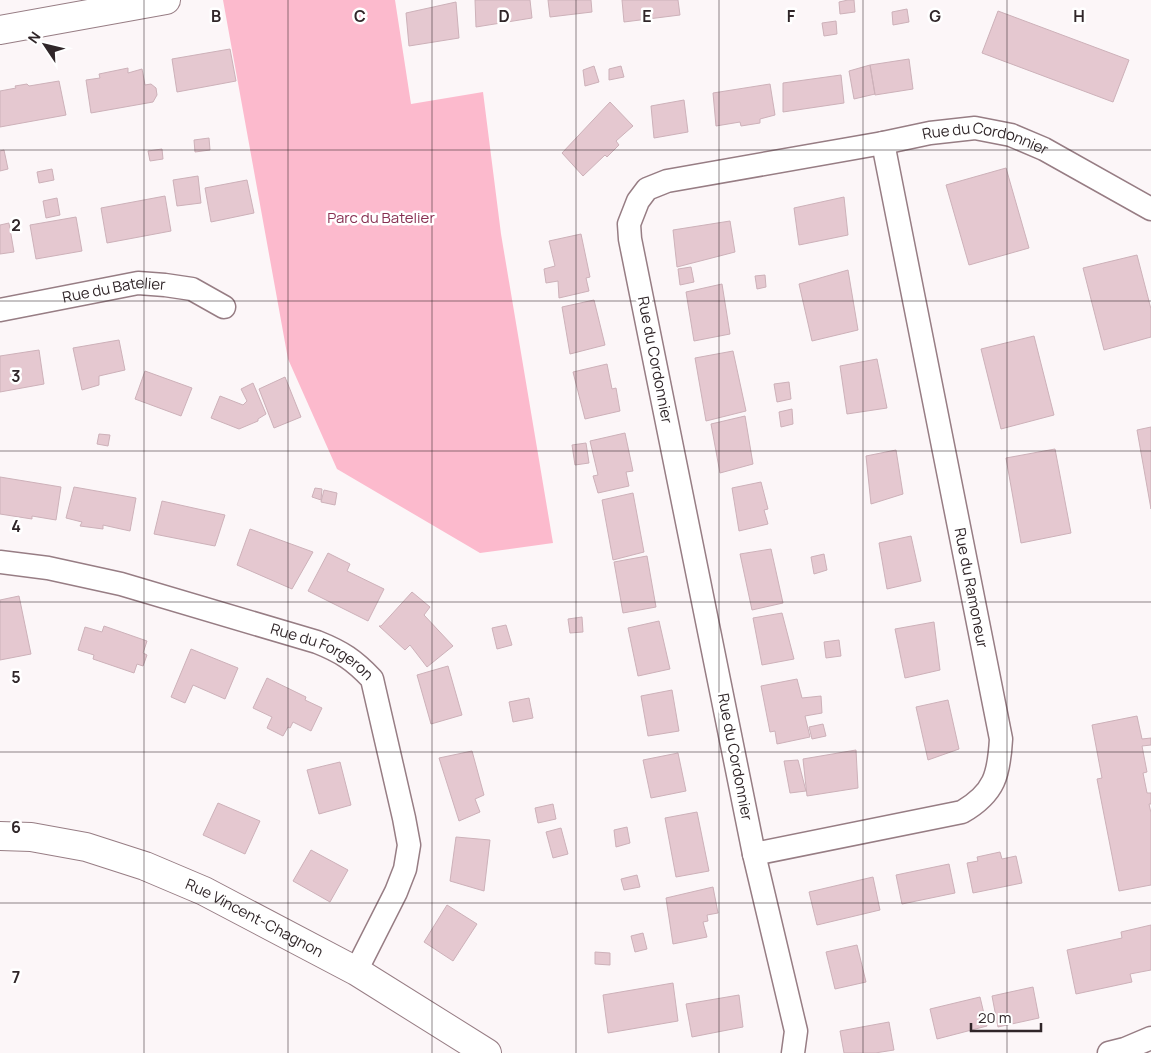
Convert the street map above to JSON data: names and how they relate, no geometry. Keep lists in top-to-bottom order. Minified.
{"streets":{"street":["Rue du Cordonnier","Rue du Batelier","Rue du Ramoneur","Rue du Forgeron","Rue Vincent-Chagnon"]},"crossings":[["Rue du Cordonnier","Rue du Ramoneur"],["Rue du Forgeron","Rue Vincent-Chagnon"]],"parks":["Parc du Batelier"],"scale_bar":"20 m","north":"top left","grid":{"columns":["B","C","D","E","F","G","H"],"rows":["2","3","4","5","6","7"]}}
